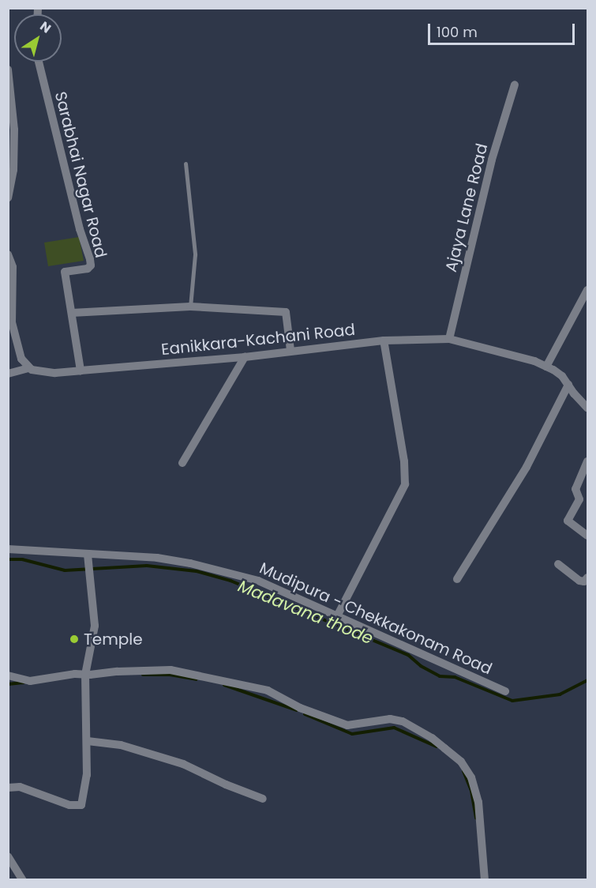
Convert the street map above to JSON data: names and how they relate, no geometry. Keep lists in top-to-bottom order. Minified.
{"streets":{"street":["Sarabhai Nagar Road","Ajaya Lane Road","Eanikkara-Kachani Road","Mudipura - Chekkakonam Road"]},"crossings":[["Sarabhai Nagar Road","Eanikkara-Kachani Road"],["Ajaya Lane Road","Eanikkara-Kachani Road"]],"water":["Madavana thode"],"places":["Temple"],"scale_bar":"100 m","north":"top right"}
